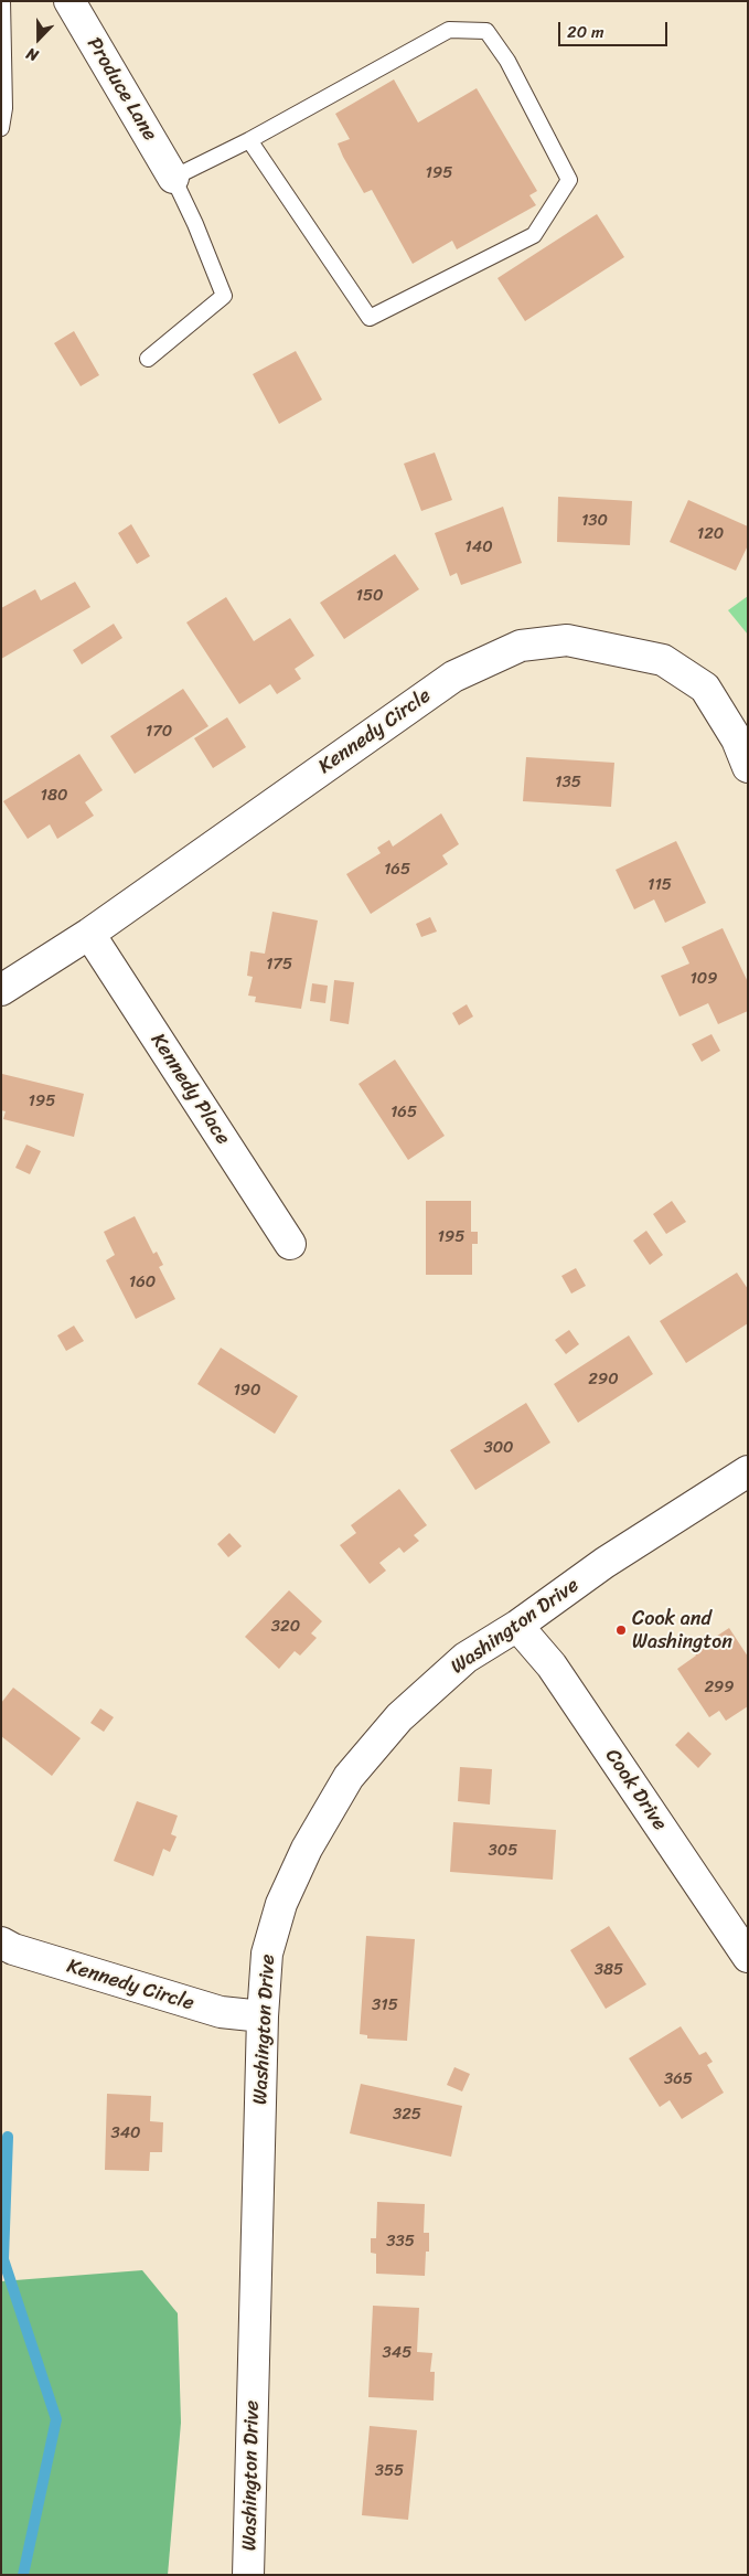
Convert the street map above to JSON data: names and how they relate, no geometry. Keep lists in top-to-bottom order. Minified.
{"streets":{"street":["Produce Lane","Kennedy Circle","Kennedy Place","Washington Drive","Cook Drive"]},"crossings":[["Kennedy Circle","Kennedy Place"],["Kennedy Circle","Washington Drive"],["Washington Drive","Cook Drive"]],"places":["Cook and Washington"],"house_numbers":["195","130","120","140","150","170","135","180","165","115","175","109","195","165","195","160","290","190","300","320","299","305","385","315","365","325","340","335","345","355"],"scale_bar":"20 m","north":"bottom"}
